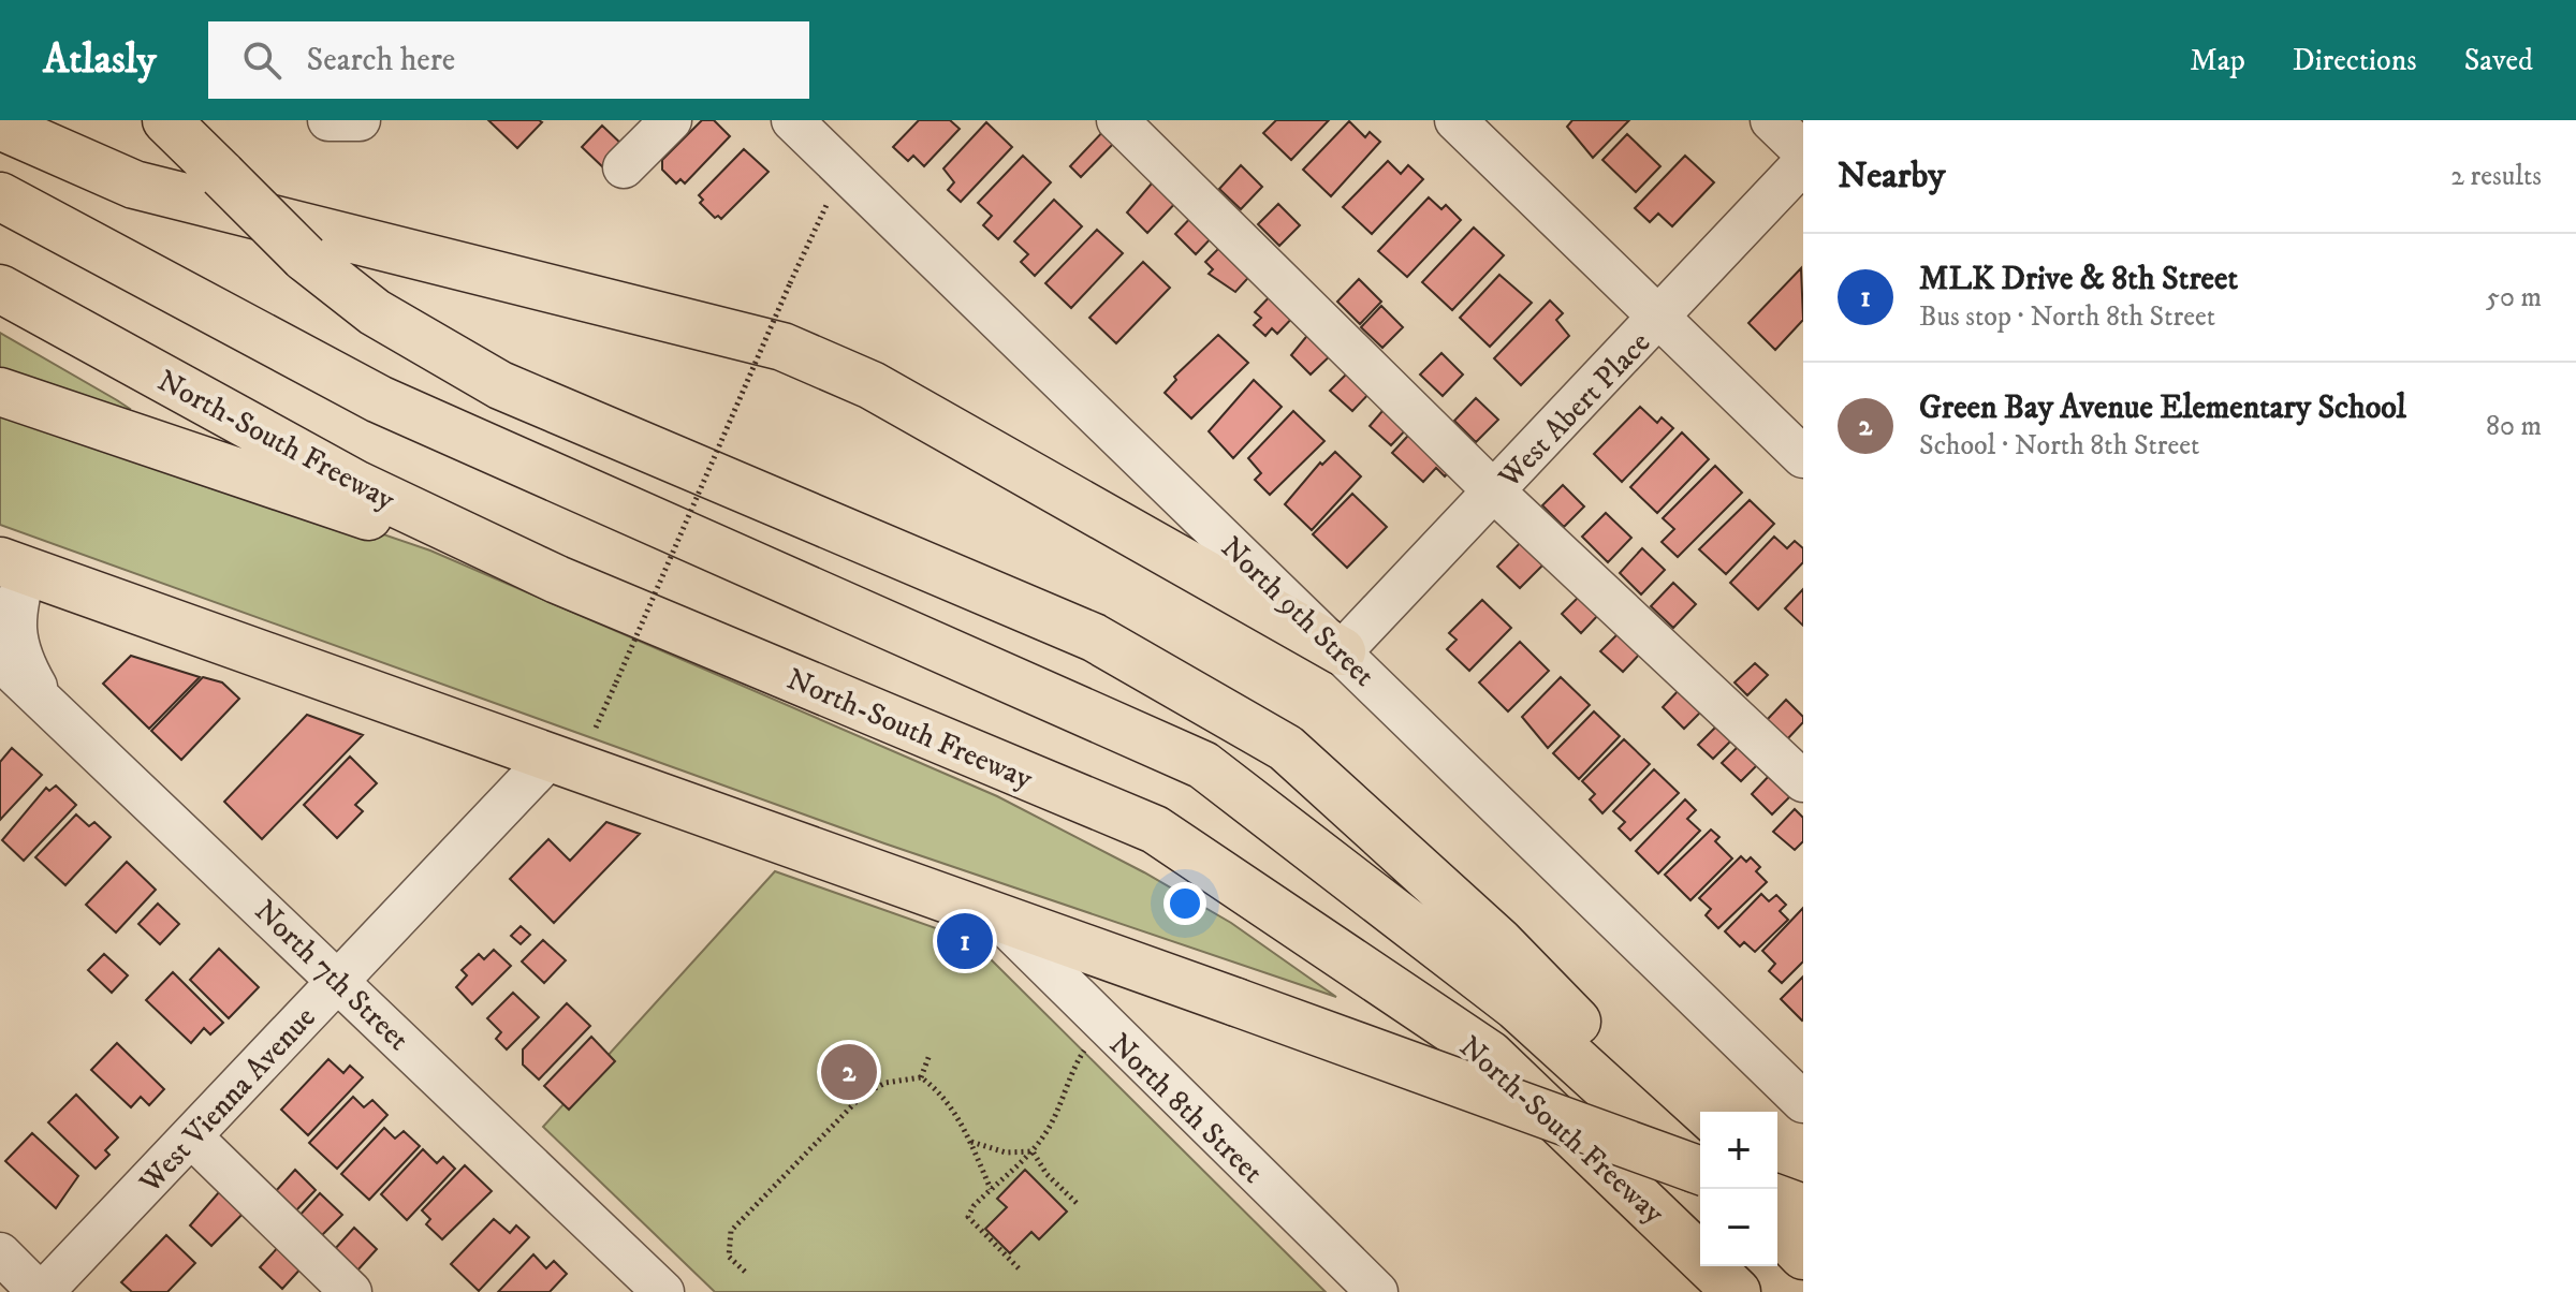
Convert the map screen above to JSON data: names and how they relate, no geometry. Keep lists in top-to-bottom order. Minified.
{"streets":{"main road":["North-South Freeway"],"street":["West Abert Place","North 9th Street","North 7th Street","West Vienna Avenue","North 8th Street"]},"crossings":[["West Abert Place","North 9th Street"],["North 7th Street","West Vienna Avenue"]],"page":{"header":"Atlasly","search":"Search here","nav":["Map","Directions","Saved"],"heading":["Nearby","2 results"],"list":[{"mark":"1","name":"MLK Drive & 8th Street","note":"Bus stop · North 8th Street","value":"50 m"},{"mark":"2","name":"Green Bay Avenue Elementary School","note":"School · North 8th Street","value":"80 m"}],"pins":["1","2"],"map_buttons":["+","−"]}}
